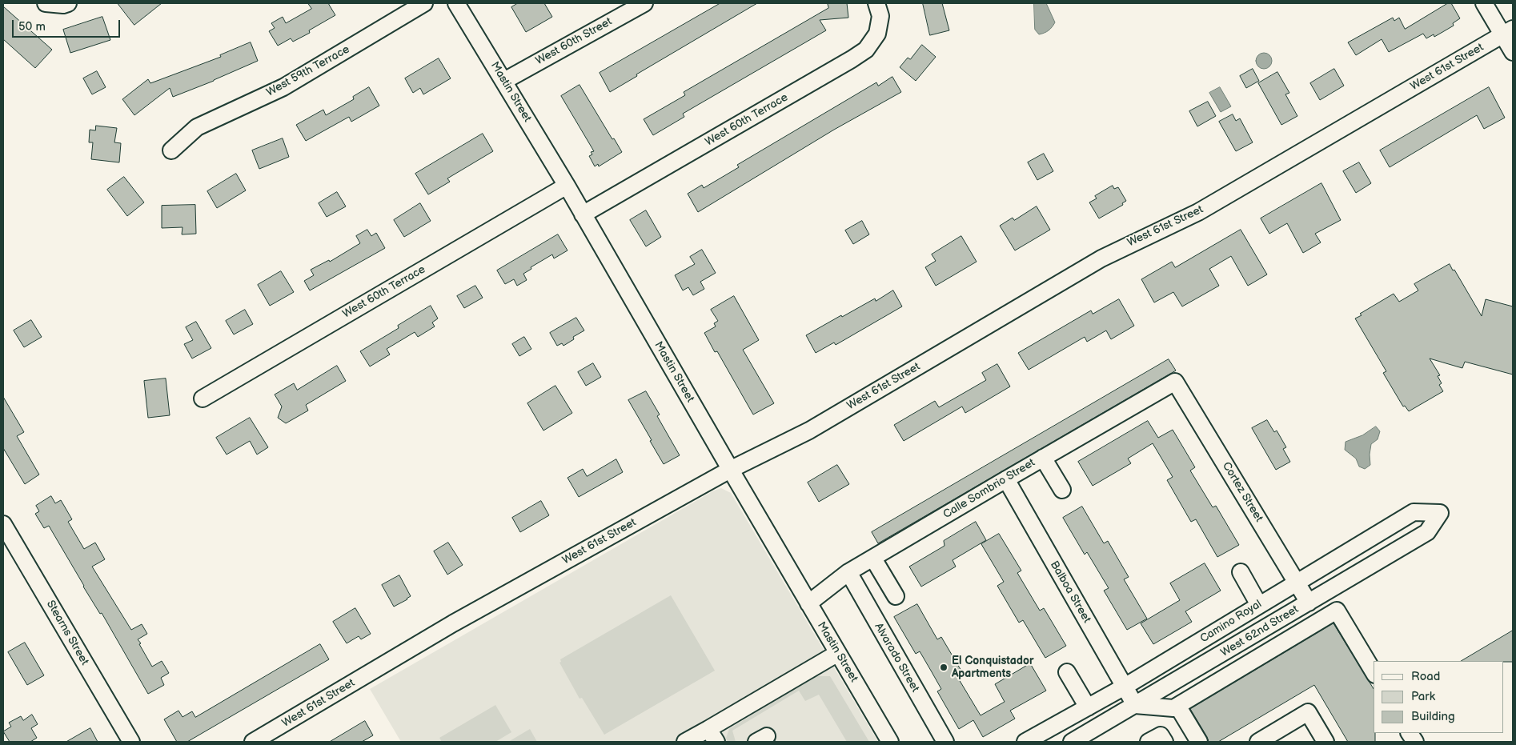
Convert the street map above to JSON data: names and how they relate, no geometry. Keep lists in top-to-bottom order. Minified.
{"streets":{"street":["West 60th Street","West 61st Street","West 59th Terrace","Mastin Street","West 60th Terrace","Calle Sombrio Street","Cortez Street","Balboa Street","Camino Royal","West 62nd Street","Stearns Street","Alvarado Street"]},"crossings":[["West 60th Street","Mastin Street"],["West 61st Street","Mastin Street"],["Mastin Street","West 60th Terrace"],["Mastin Street","Calle Sombrio Street"],["Calle Sombrio Street","Cortez Street"],["Calle Sombrio Street","Balboa Street"],["Calle Sombrio Street","Alvarado Street"],["Cortez Street","Camino Royal"],["Cortez Street","West 62nd Street"],["Balboa Street","Camino Royal"],["Balboa Street","West 62nd Street"],["Camino Royal","West 62nd Street"]],"places":["El Conquistador Apartments"],"legend":["Road","Park","Building"],"scale_bar":"50 m"}
